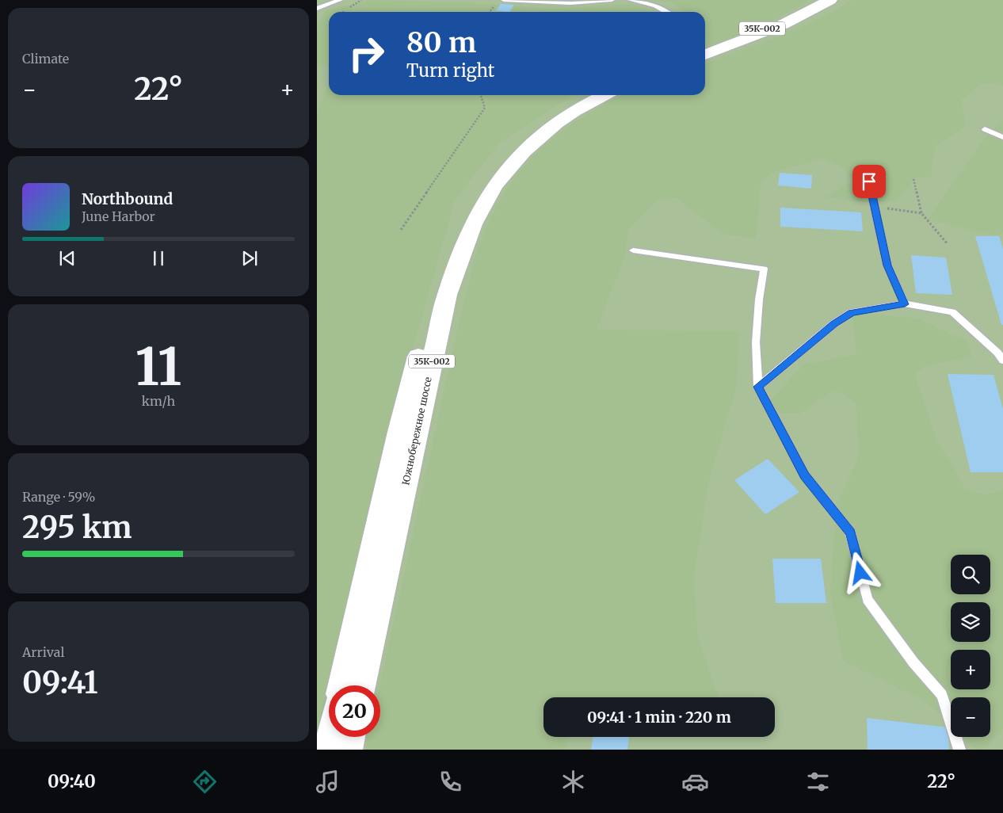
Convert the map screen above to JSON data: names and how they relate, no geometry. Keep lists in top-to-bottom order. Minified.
{"streets":{"highway":["35К-002","Южнобережное шоссе"]},"page":{"tile":["Climate",["11","km/h"],["Range · 59%","295 km"],["Arrival","09:41"]],"turn":["80 m","Turn right"],"heat":["−","22°","+"],"song":["Northbound","June Harbor"],"map_buttons":["+","−"],"limit":"20","trip":"09:41 · 1 min · 220 m","tabs":["09:40","22°"]}}
